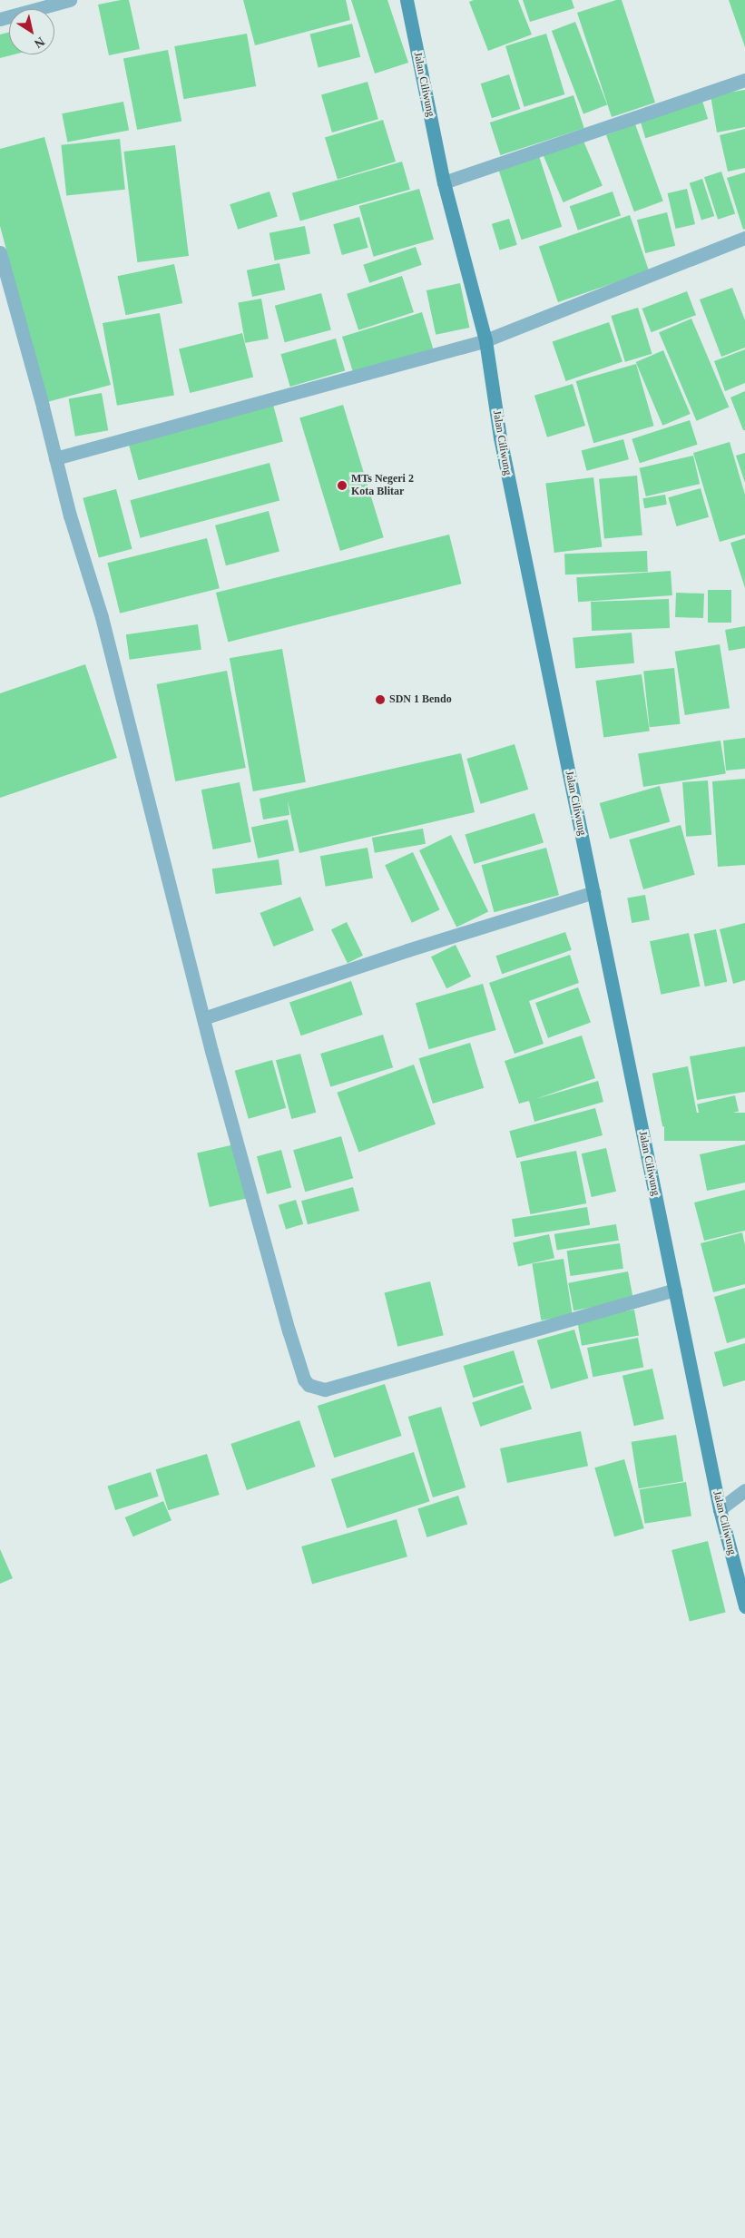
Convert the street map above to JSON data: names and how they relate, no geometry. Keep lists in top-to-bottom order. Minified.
{"streets":{"main road":["Jalan Ciliwung"]},"places":["MTs Negeri 2 Kota Blitar","SDN 1 Bendo"],"north":"bottom right"}
